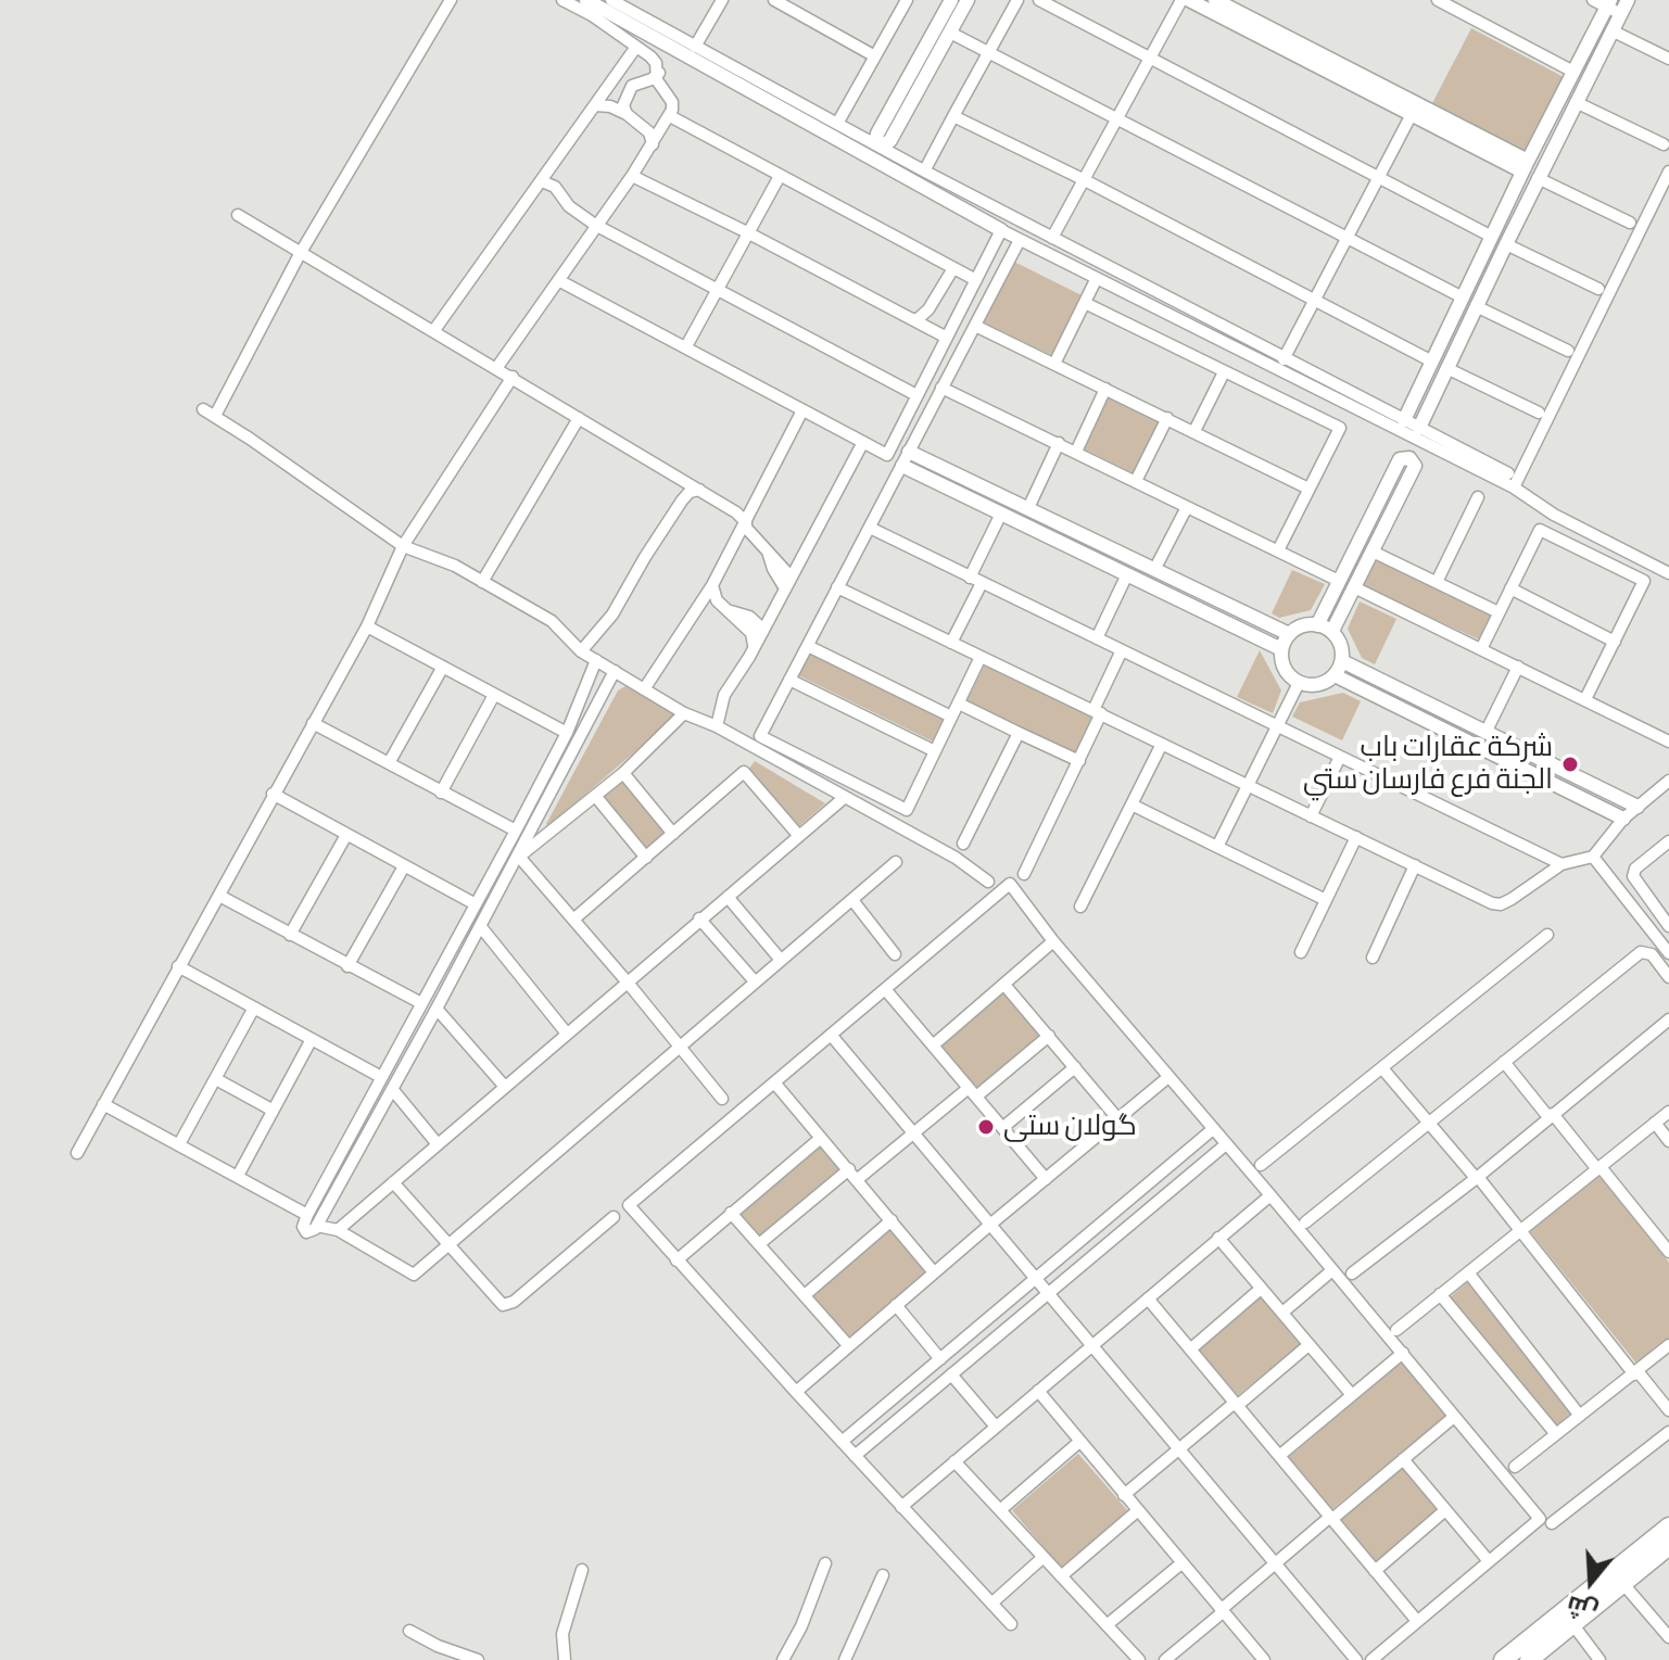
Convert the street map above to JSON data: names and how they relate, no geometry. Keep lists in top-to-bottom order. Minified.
{"places":["شرکة عقارات باب الجنة فرع فارسان ستي","گولان ستی"],"north":"bottom"}
